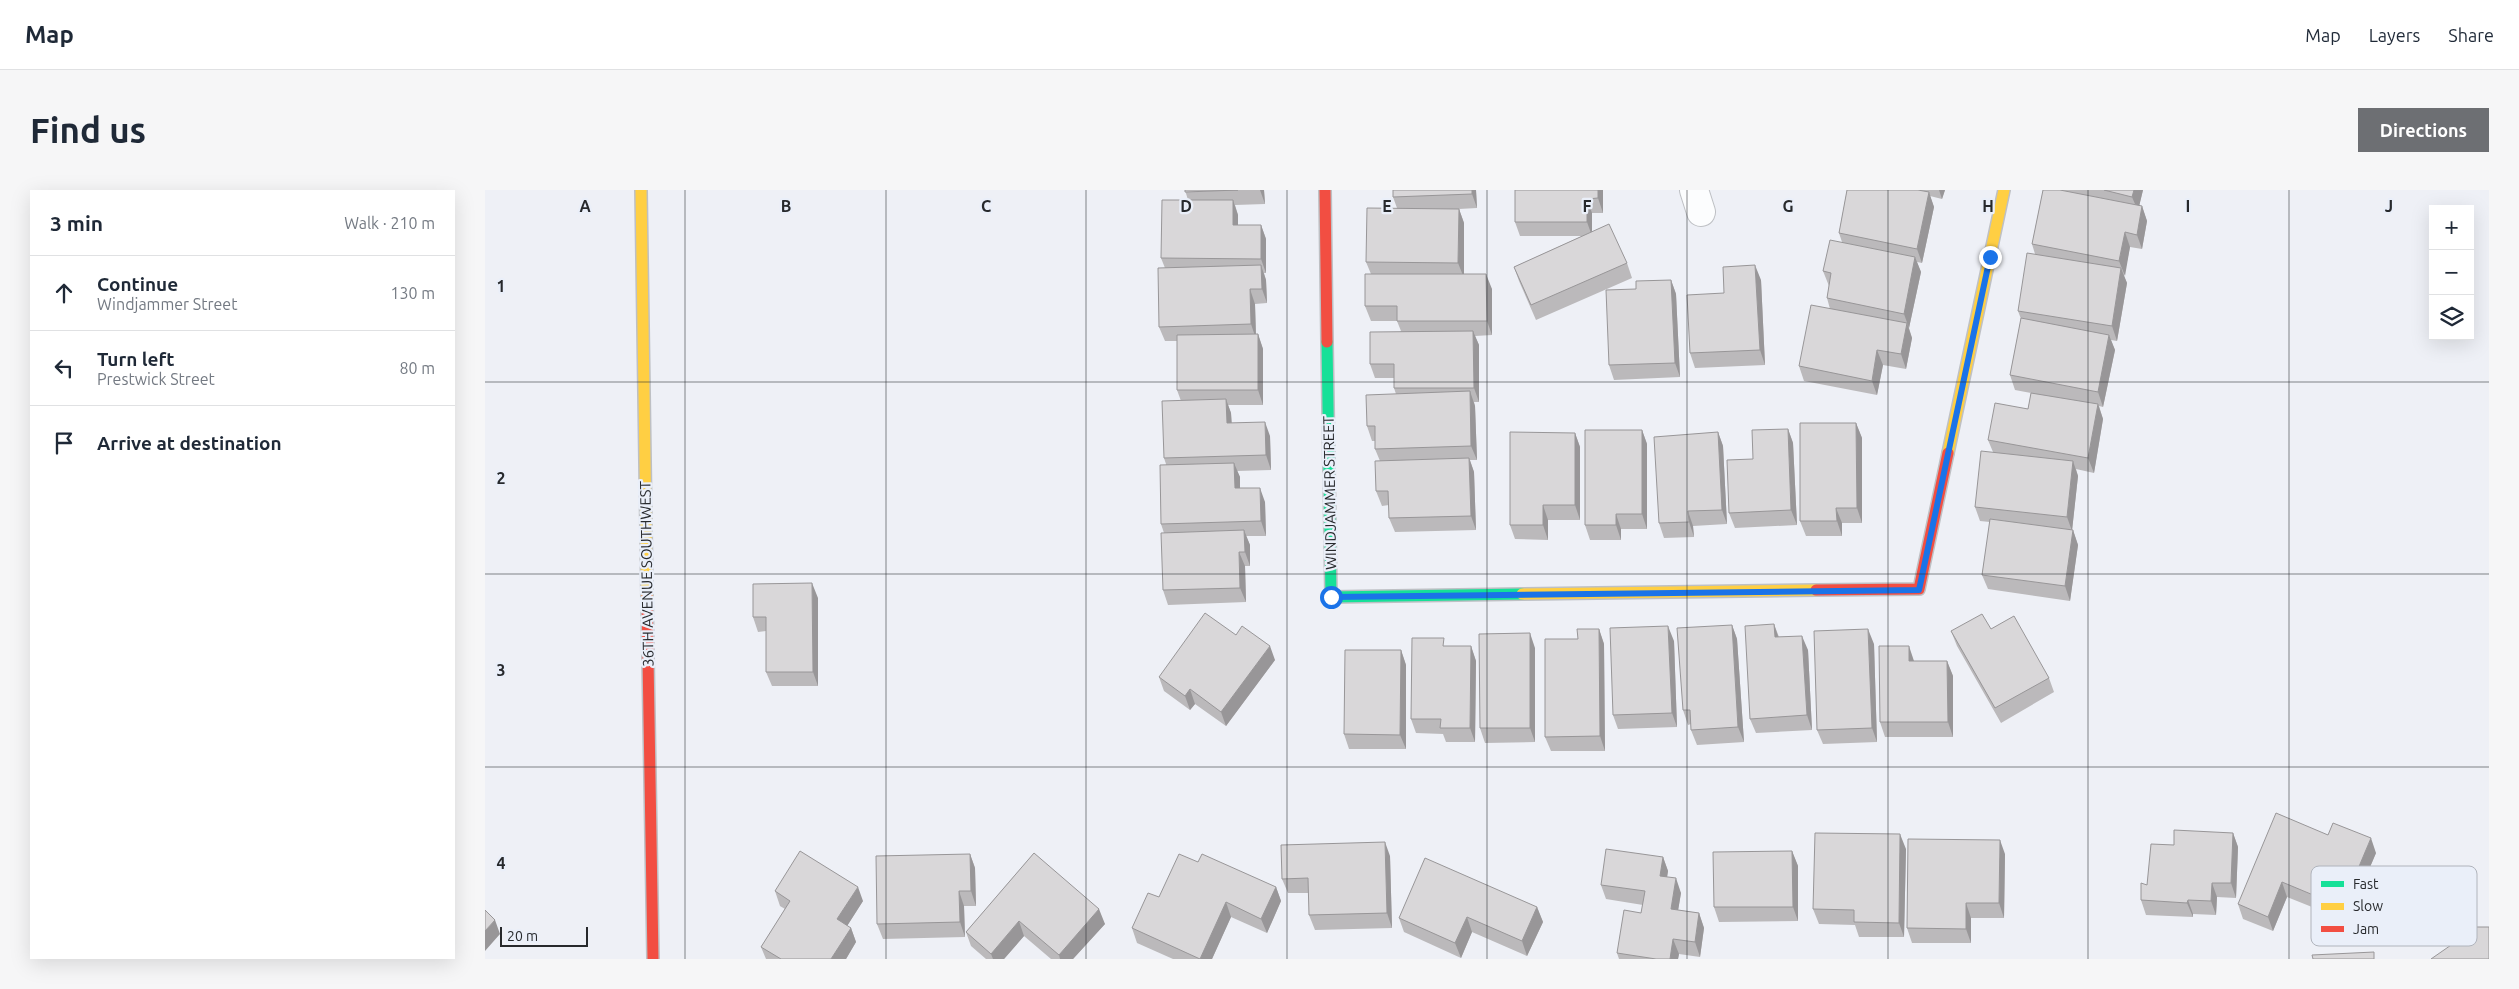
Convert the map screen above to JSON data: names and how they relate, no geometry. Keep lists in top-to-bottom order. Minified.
{"streets":{"street":["WINDJAMMER STREET","36TH AVENUE SOUTHWEST"]},"legend":["Fast","Slow","Jam"],"scale_bar":"20 m","page":{"header":"Map","nav":["Map","Layers","Share"],"buttons":"Directions","title":"Find us","heading":["3 min","Walk · 210 m"],"map_buttons":["+","−"],"list":[["Continue","Windjammer Street","130 m"],["Turn left","Prestwick Street","80 m"],"Arrive at destination"],"scale":"20 m"},"grid":{"columns":["A","B","C","D","E","F","G","H","I","J"],"rows":["1","2","3","4"]}}
